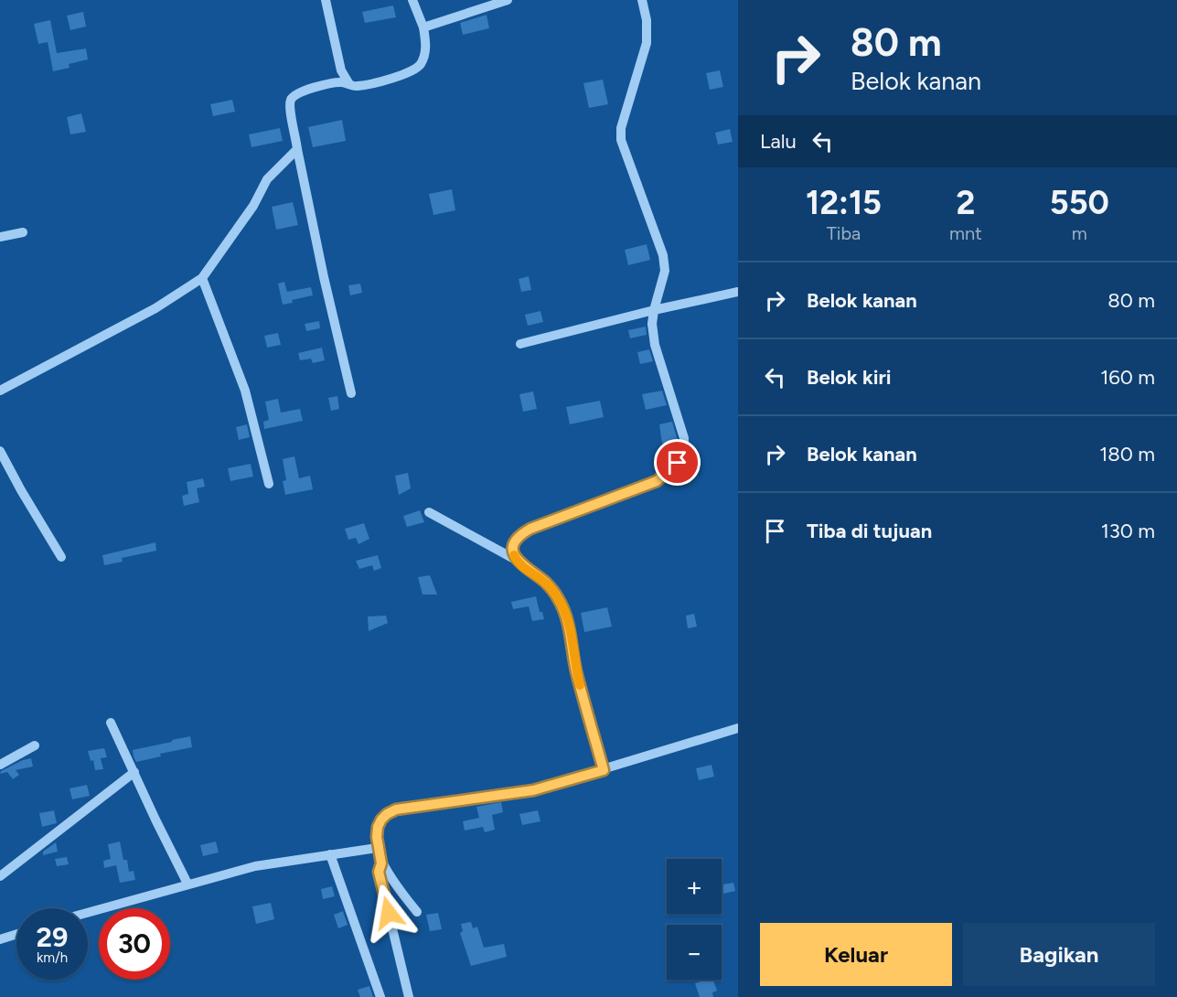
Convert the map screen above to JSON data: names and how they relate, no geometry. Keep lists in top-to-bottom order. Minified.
{"page":{"turn":["80 m","Belok kanan"],"then":"Lalu","eta":["12:15","Tiba","2","mnt","550","m"],"list":[{"name":"Belok kanan","value":"80 m"},{"name":"Belok kiri","value":"160 m"},{"name":"Belok kanan","value":"180 m"},{"name":"Tiba di tujuan","value":"130 m"}],"map_buttons":["+","−"],"speed":"29 km/h","limit":"30","buttons":["Keluar","Bagikan"]}}
